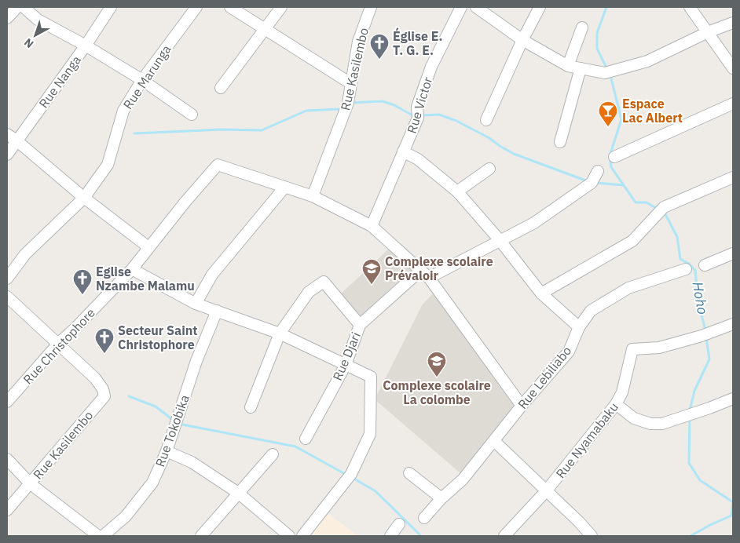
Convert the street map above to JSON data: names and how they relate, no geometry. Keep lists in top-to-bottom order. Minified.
{"streets":{"street":["Rue Kasilembo","Rue Marunga","Rue Nanga","Rue Victor","Rue Christophore","Rue Djari","Rue Lebiliabo","Rue Tokobika","Rue Nyamabaku"]},"crossings":[["Rue Kasilembo","Rue Christophore"]],"water":["Hoho"],"places":{"church":["Église E. T. G. E.","Eglise Nzambe Malamu","Secteur Saint Christophore"],"bar":["Espace Lac Albert"],"school or university":["Complexe scolaire Prévaloir","Complexe scolaire La colombe"]},"north":"bottom left"}
